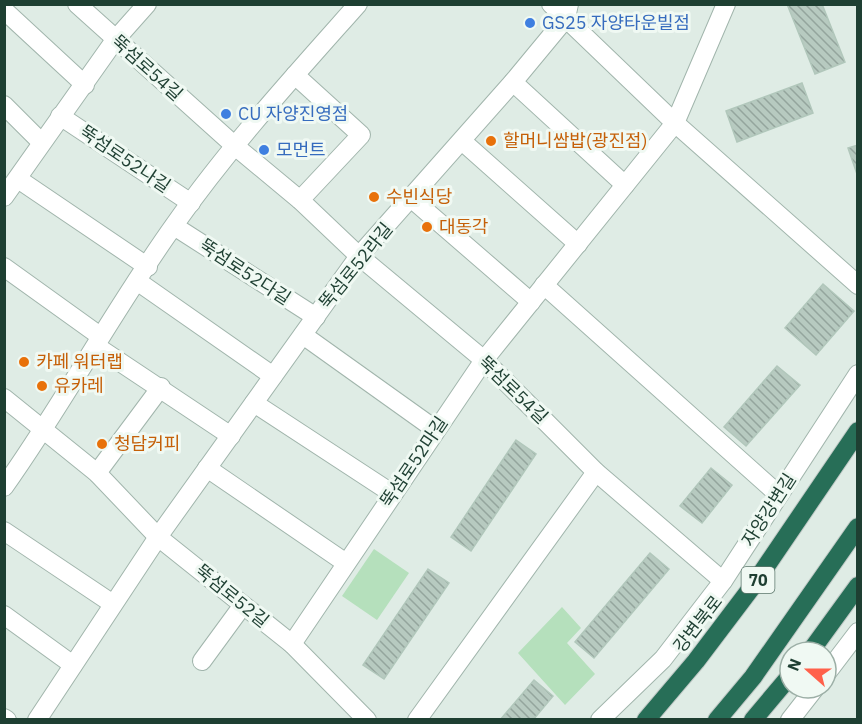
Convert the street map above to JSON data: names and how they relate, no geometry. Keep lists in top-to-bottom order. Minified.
{"streets":{"highway":["70","강변북로"],"street":["뚝섬로54길","뚝섬로52나길","뚝섬로52라길","뚝섬로52다길","뚝섬로52마길","자양강변길","뚝섬로52길"]},"crossings":[["뚝섬로54길","뚝섬로52나길"],["뚝섬로54길","뚝섬로52라길"],["뚝섬로54길","뚝섬로52마길"],["뚝섬로54길","자양강변길"],["뚝섬로52라길","뚝섬로52다길"],["뚝섬로52라길","뚝섬로52길"],["뚝섬로52마길","뚝섬로52길"]],"places":["GS25 자양타운빌점","CU 자양진영점","할머니쌈밥(광진점)","모먼트","수빈식당","대동각","카페 워터랩","유카레","청담커피"],"north":"left"}
